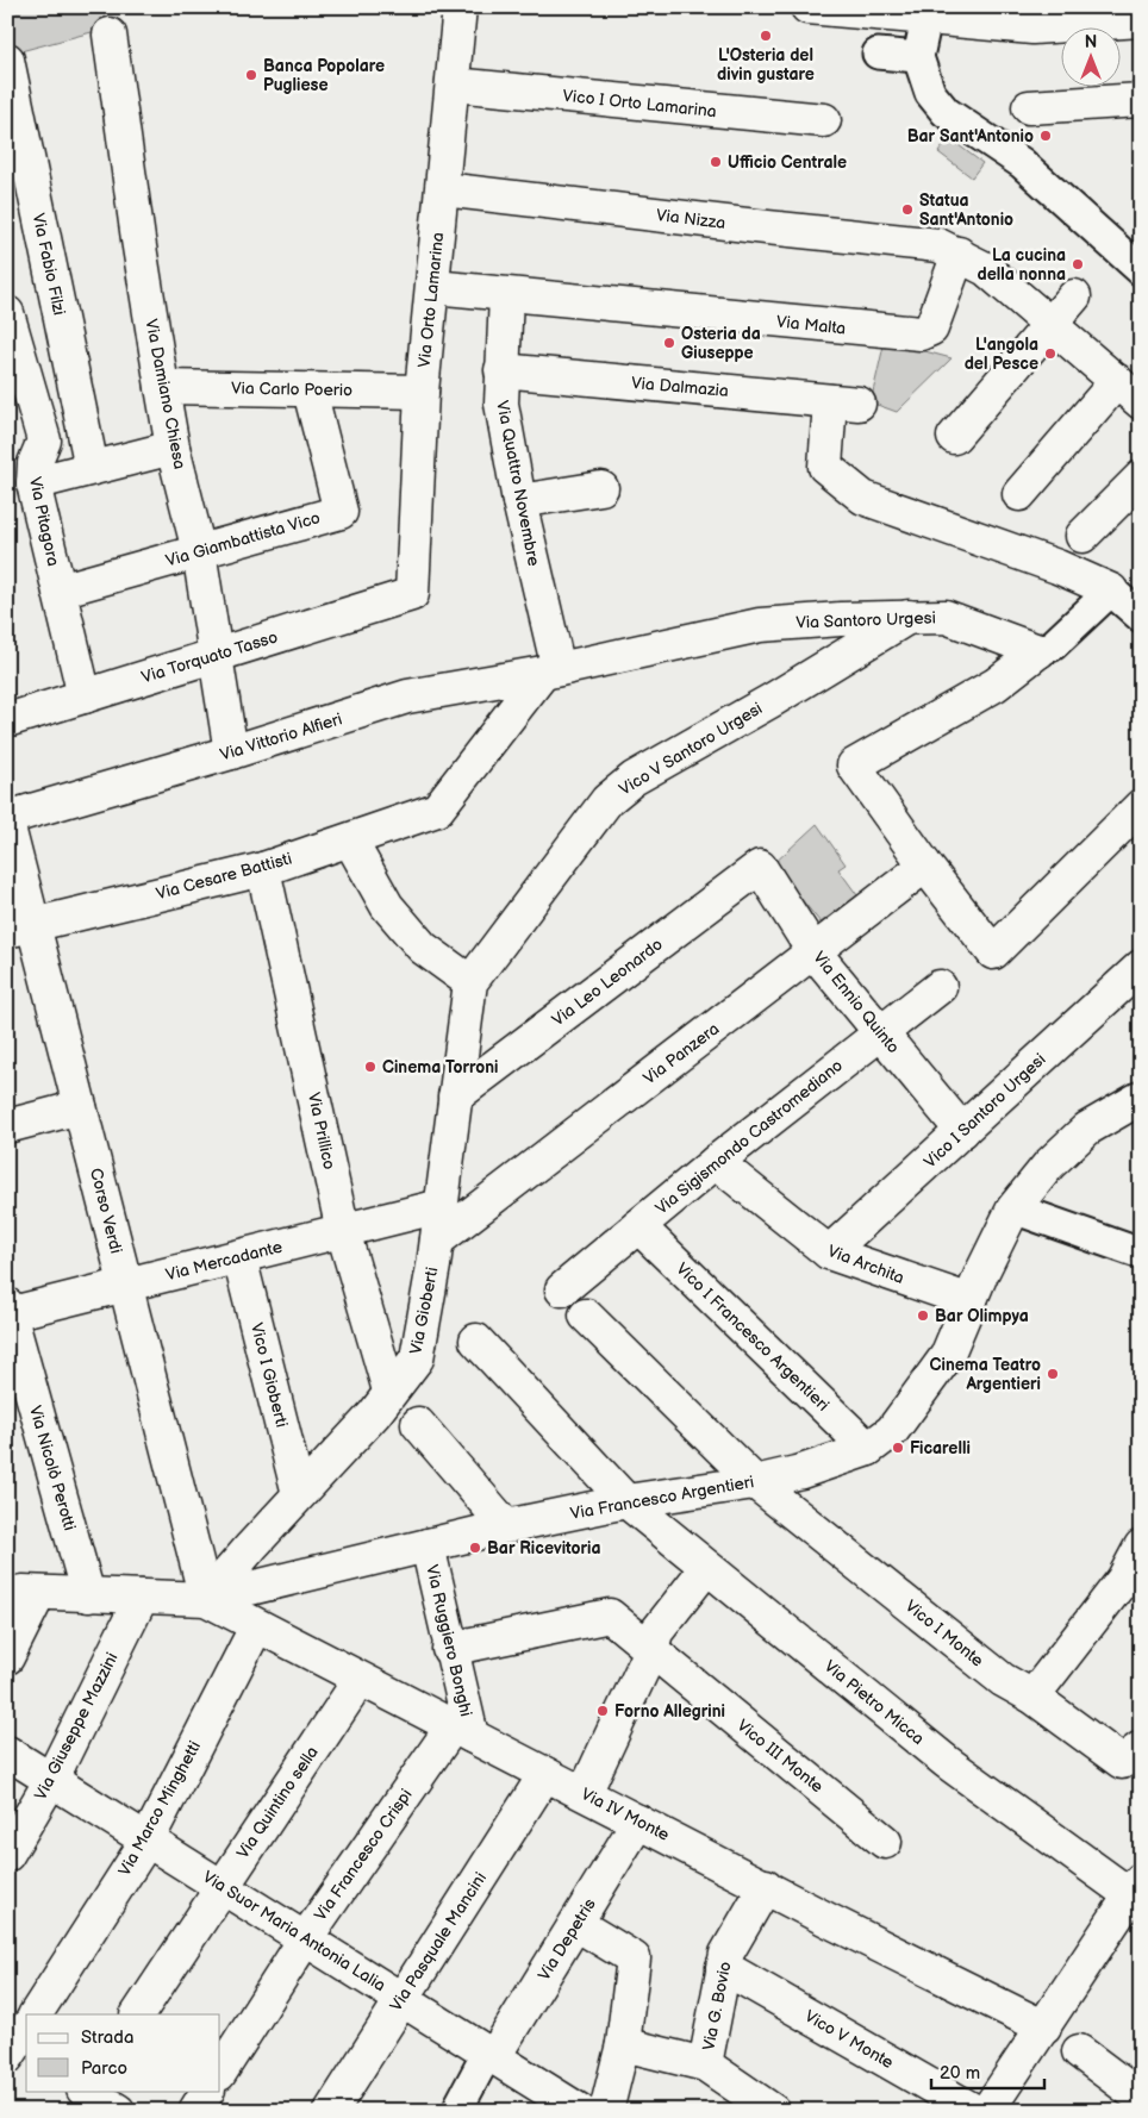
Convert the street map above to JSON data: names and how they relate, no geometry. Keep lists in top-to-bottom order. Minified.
{"streets":{"street":["Vico I Orto Lamarina","Via Nizza","Via Fabio Filzi","Via Orto Lamarina","Via Malta","Via Dalmazia","Via Carlo Poerio","Via Damiano Chiesa","Via Quattro Novembre","Via Pitagora","Via Giambattista Vico","Via Santoro Urgesi","Via Torquato Tasso","Via Vittorio Alfieri","Vico V Santoro Urgesi","Via Cesare Battisti","Via Leo Leonardo","Via Ennio Quinto","Via Panzera","Vico I Santoro Urgesi","Via Prillico","Via Sigismondo Castromediano","Corso Verdi","Via Mercadante","Via Archita","Via Gioberti","Vico I Francesco Argentieri","Vico I Gioberti","Via Nicolò Perotti","Via Francesco Argentieri","Vico I Monte","Via Ruggiero Bonghi","Via Pietro Micca","Via Giuseppe Mazzini","Vico III Monte","Via Quintino sella","Via Marco Minghetti","Via IV Monte","Via Francesco Crispi","Via Suor Maria Antonia Lalia","Via Depetris","Via Pasquale Mancini","Via G. Bovio","Vico V Monte"]},"crossings":[["Vico I Orto Lamarina","Via Orto Lamarina"],["Via Nizza","Via Orto Lamarina"],["Via Nizza","Via Malta"],["Via Orto Lamarina","Via Malta"],["Via Orto Lamarina","Via Carlo Poerio"],["Via Orto Lamarina","Via Torquato Tasso"],["Via Malta","Via Quattro Novembre"],["Via Dalmazia","Via Quattro Novembre"],["Via Carlo Poerio","Via Damiano Chiesa"],["Via Carlo Poerio","Via Giambattista Vico"],["Via Damiano Chiesa","Via Giambattista Vico"],["Via Damiano Chiesa","Via Torquato Tasso"],["Via Damiano Chiesa","Via Vittorio Alfieri"],["Via Quattro Novembre","Via Santoro Urgesi"],["Via Quattro Novembre","Via Vittorio Alfieri"],["Via Quattro Novembre","Via Cesare Battisti"],["Via Pitagora","Via Giambattista Vico"],["Via Pitagora","Via Torquato Tasso"],["Via Santoro Urgesi","Via Vittorio Alfieri"],["Via Santoro Urgesi","Vico V Santoro Urgesi"],["Via Santoro Urgesi","Via Cesare Battisti"],["Via Vittorio Alfieri","Via Cesare Battisti"],["Vico V Santoro Urgesi","Via Gioberti"],["Via Cesare Battisti","Via Prillico"],["Via Cesare Battisti","Corso Verdi"],["Via Leo Leonardo","Via Ennio Quinto"],["Via Leo Leonardo","Via Gioberti"],["Via Ennio Quinto","Via Panzera"],["Via Ennio Quinto","Vico I Santoro Urgesi"],["Via Ennio Quinto","Via Sigismondo Castromediano"],["Via Panzera","Via Gioberti"],["Vico I Santoro Urgesi","Via Archita"],["Via Prillico","Via Mercadante"],["Via Prillico","Via Gioberti"],["Via Sigismondo Castromediano","Via Archita"],["Via Sigismondo Castromediano","Vico I Francesco Argentieri"],["Corso Verdi","Via Mercadante"],["Corso Verdi","Via Gioberti"],["Corso Verdi","Via Francesco Argentieri"],["Corso Verdi","Via IV Monte"],["Via Mercadante","Via Gioberti"],["Via Mercadante","Vico I Gioberti"],["Via Mercadante","Via Nicolò Perotti"],["Via Archita","Via Francesco Argentieri"],["Via Gioberti","Vico I Gioberti"],["Via Gioberti","Via Francesco Argentieri"],["Via Gioberti","Via IV Monte"],["Vico I Francesco Argentieri","Via Francesco Argentieri"],["Via Nicolò Perotti","Via Francesco Argentieri"],["Via Francesco Argentieri","Vico I Monte"],["Via Francesco Argentieri","Via Ruggiero Bonghi"],["Via Francesco Argentieri","Via Pietro Micca"],["Via Francesco Argentieri","Via Giuseppe Mazzini"],["Via Francesco Argentieri","Via IV Monte"],["Via Ruggiero Bonghi","Vico III Monte"],["Via Ruggiero Bonghi","Via IV Monte"],["Via Ruggiero Bonghi","Via Francesco Crispi"],["Via Giuseppe Mazzini","Via Suor Maria Antonia Lalia"],["Via Quintino sella","Via IV Monte"],["Via Quintino sella","Via Suor Maria Antonia Lalia"],["Via Marco Minghetti","Via IV Monte"],["Via Marco Minghetti","Via Suor Maria Antonia Lalia"],["Via IV Monte","Via Francesco Crispi"],["Via IV Monte","Via Depetris"],["Via IV Monte","Via Pasquale Mancini"],["Via IV Monte","Via G. Bovio"],["Via Francesco Crispi","Via Suor Maria Antonia Lalia"],["Via Suor Maria Antonia Lalia","Via Depetris"],["Via Suor Maria Antonia Lalia","Via Pasquale Mancini"],["Via G. Bovio","Vico V Monte"]],"places":["L'Osteria del divin gustare","Banca Popolare Pugliese","Bar Sant'Antonio","Ufficio Centrale","Statua Sant'Antonio","La cucina della nonna","Osteria da Giuseppe","L'angola del Pesce","Cinema Torroni","Bar Olimpya","Cinema Teatro Argentieri","Ficarelli","Bar Ricevitoria","Forno Allegrini"],"legend":["Strada","Parco"],"scale_bar":"20 m","north":"top"}
